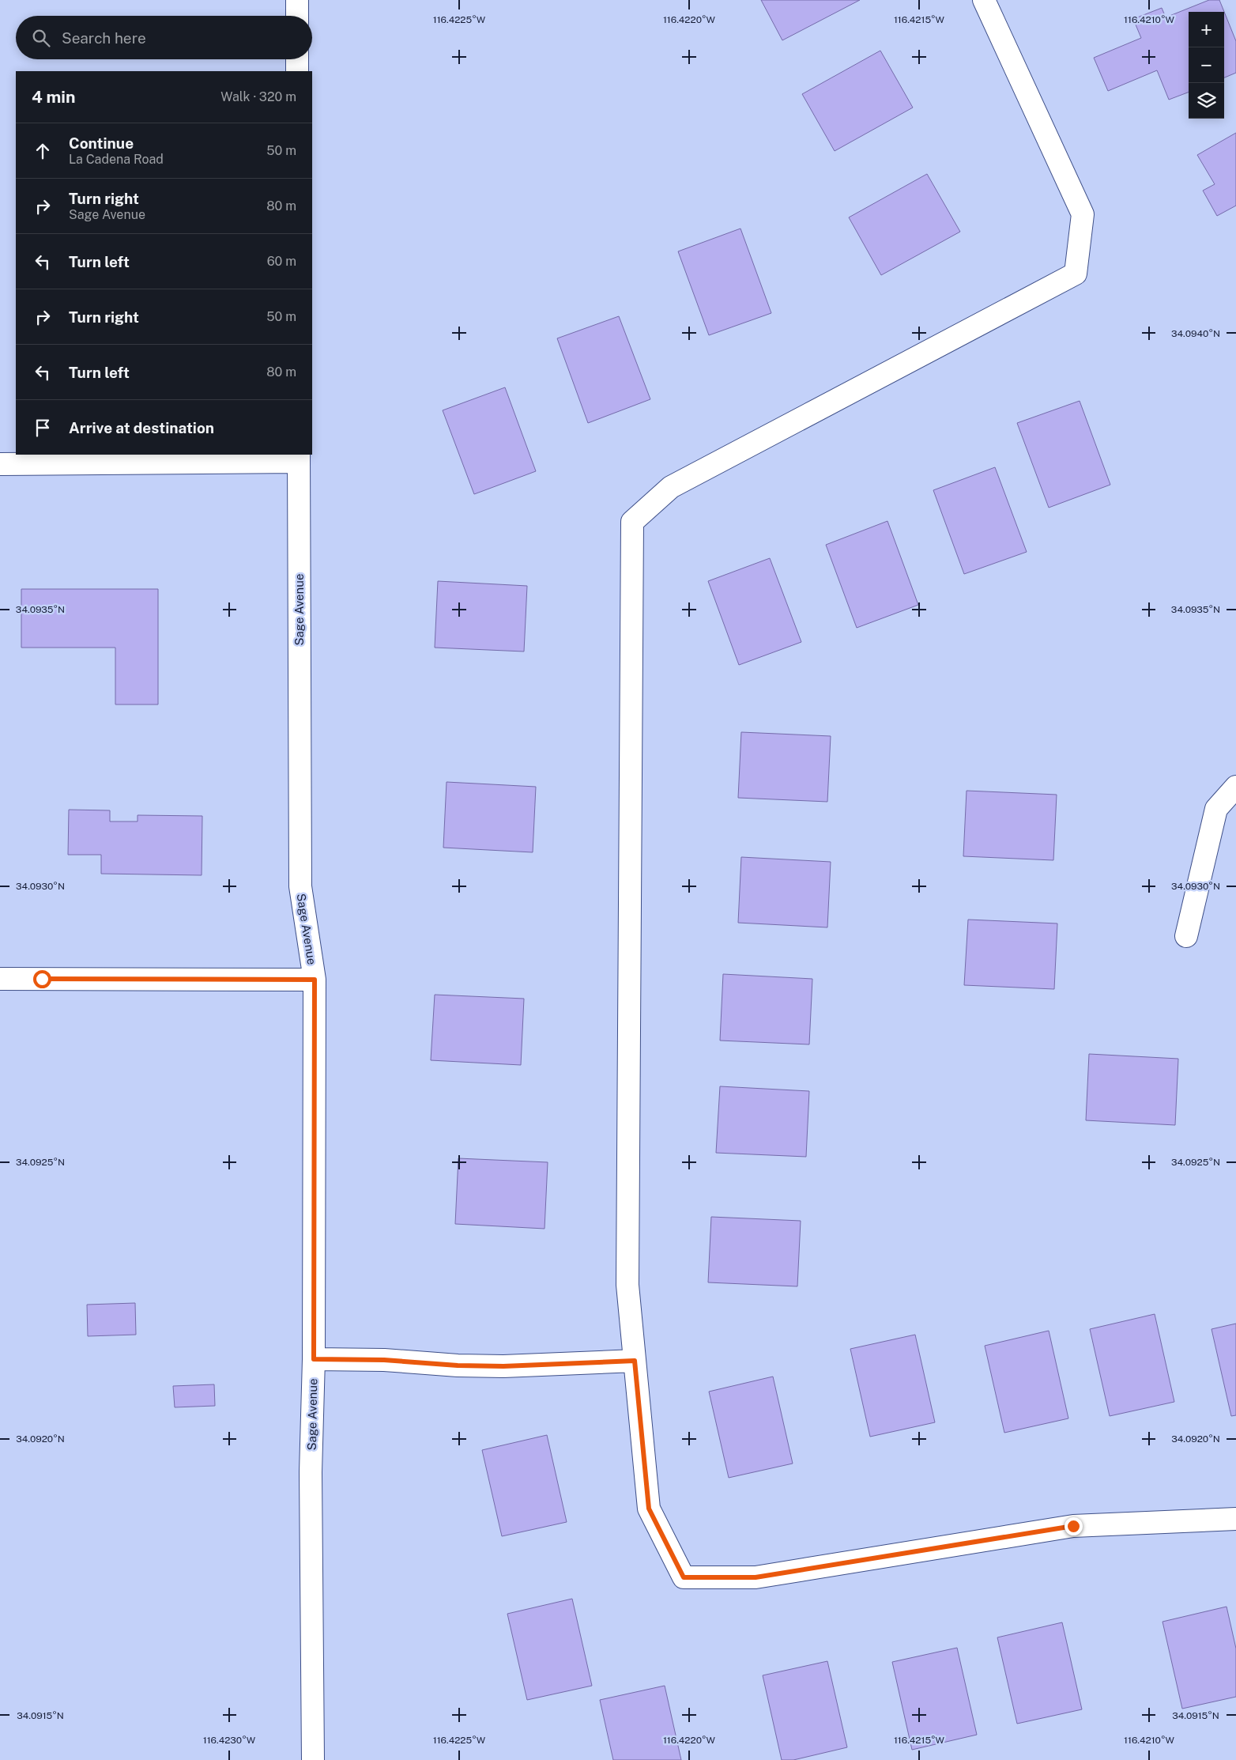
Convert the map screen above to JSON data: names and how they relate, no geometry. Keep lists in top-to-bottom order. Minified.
{"streets":{"street":["Sage Avenue"]},"page":{"map_buttons":["+","−"],"search":"Search here","heading":["4 min","Walk · 320 m"],"list":[["Continue","La Cadena Road","50 m"],["Turn right","Sage Avenue","80 m"],["Turn left","60 m"],["Turn right","50 m"],["Turn left","80 m"],"Arrive at destination"]},"coordinates":["116.4225°W","116.4220°W","116.4215°W","116.4210°W","34.0940°N","34.0935°N","34.0930°N","34.0925°N","34.0920°N","34.0915°N","116.4230°W"]}
